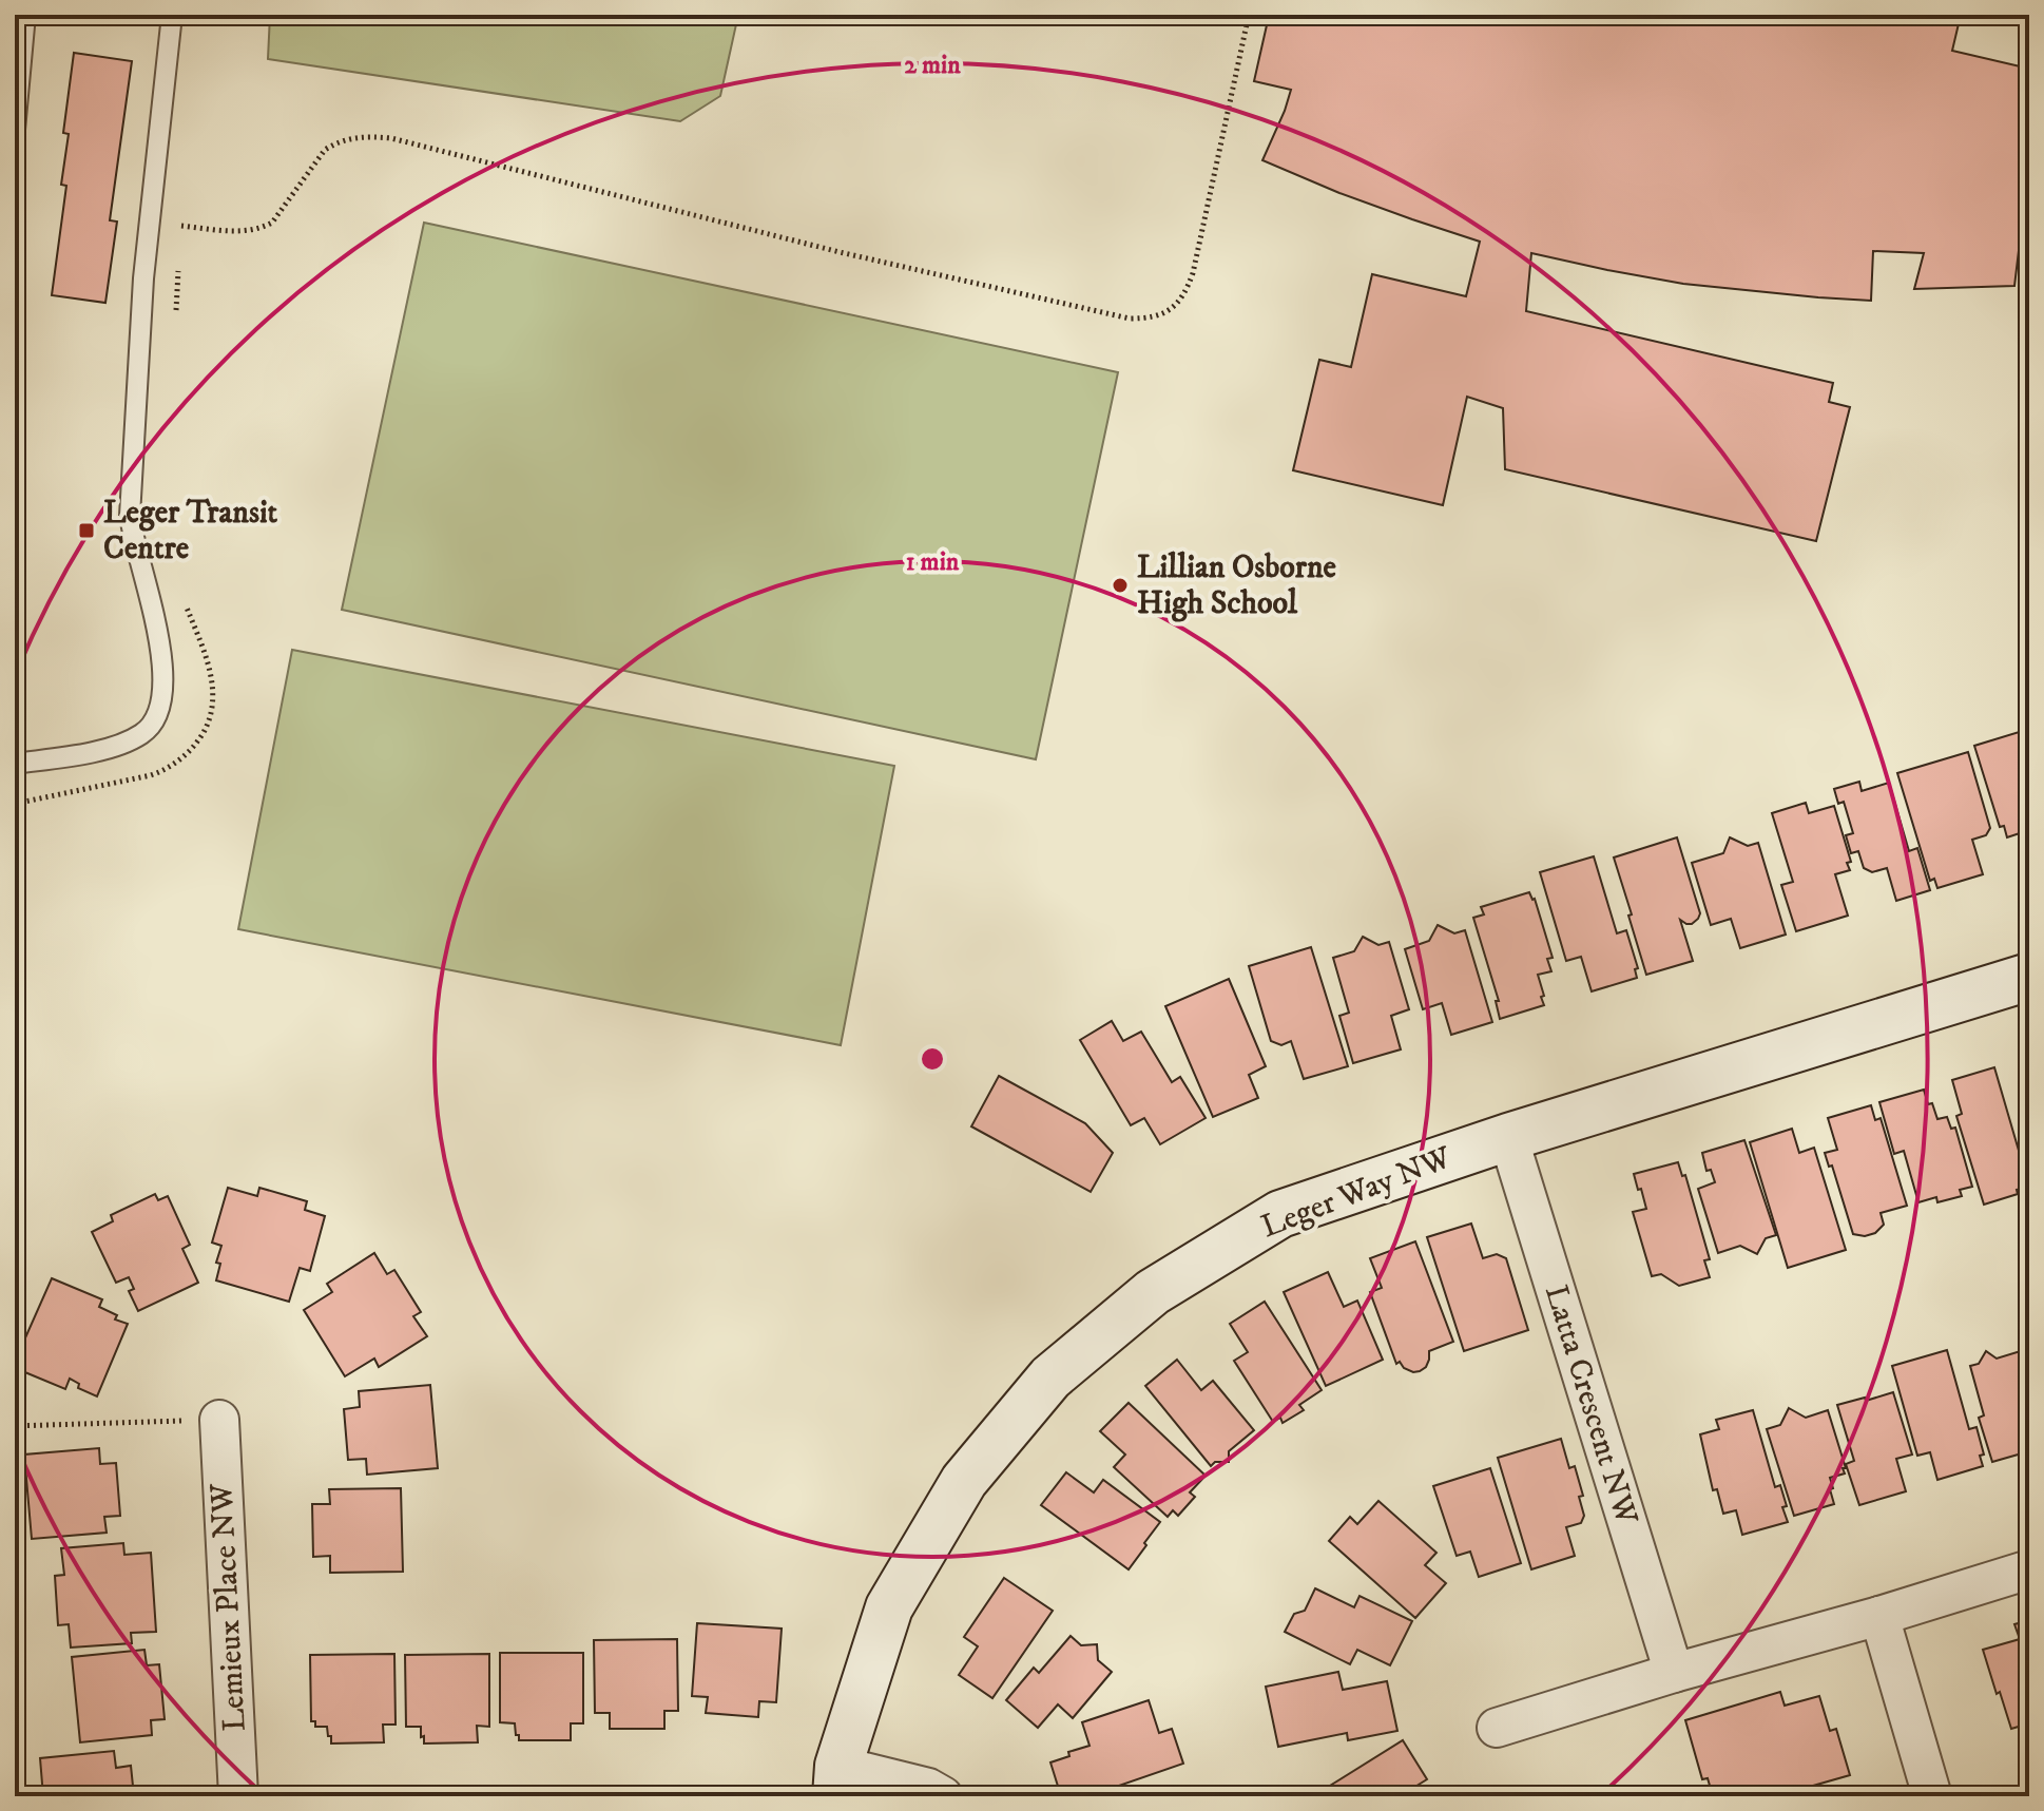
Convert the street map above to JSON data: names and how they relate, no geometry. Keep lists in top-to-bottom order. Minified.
{"streets":{"street":["Leger Way NW","Latta Crescent NW","Lemieux Place NW"]},"crossings":[["Leger Way NW","Latta Crescent NW"]],"places":{"transit":["Leger Transit Centre"],"other":["Lillian Osborne High School"]},"rings":["2 min","1 min"]}
